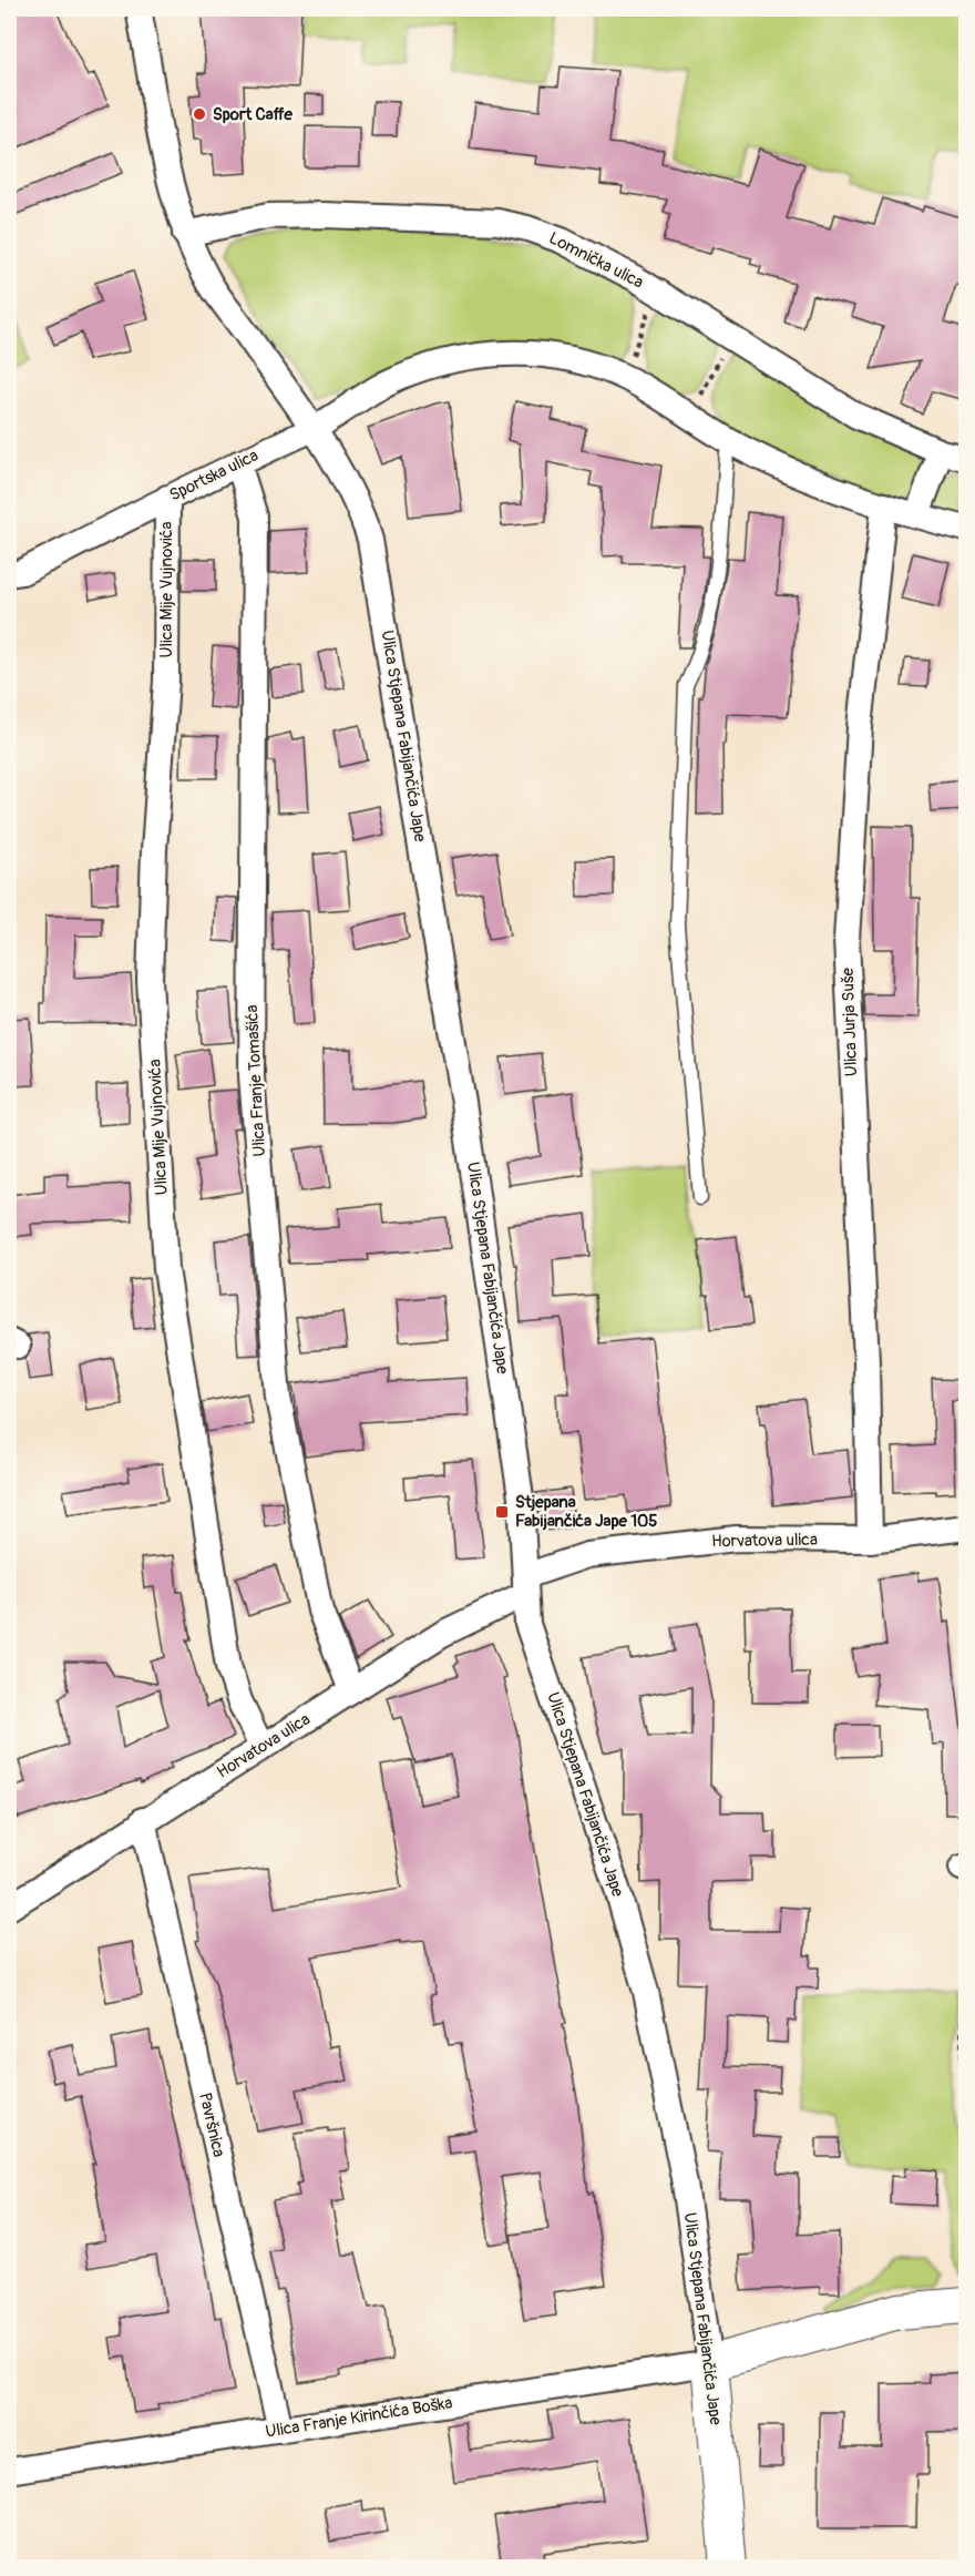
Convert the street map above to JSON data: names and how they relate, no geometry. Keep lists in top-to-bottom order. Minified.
{"streets":{"main road":["Ulica Stjepana Fabijančića Jape"],"street":["Lomnička ulica","Sportska ulica","Ulica Mije Vujnovića","Ulica Jurja Suše","Ulica Franje Tomašića","Horvatova ulica","Pavršnica","Ulica Franje Kirinčića Boška"]},"crossings":[["Lomnička ulica","Ulica Stjepana Fabijančića Jape"],["Sportska ulica","Ulica Mije Vujnovića"],["Sportska ulica","Ulica Stjepana Fabijančića Jape"],["Sportska ulica","Ulica Franje Tomašića"],["Ulica Mije Vujnovića","Horvatova ulica"],["Ulica Stjepana Fabijančića Jape","Horvatova ulica"],["Ulica Stjepana Fabijančića Jape","Ulica Franje Kirinčića Boška"],["Ulica Jurja Suše","Horvatova ulica"],["Ulica Franje Tomašića","Horvatova ulica"],["Horvatova ulica","Pavršnica"],["Pavršnica","Ulica Franje Kirinčića Boška"]],"places":{"other":["Sport Caffe"],"transit":["Stjepana Fabijančića Jape 105"]}}
